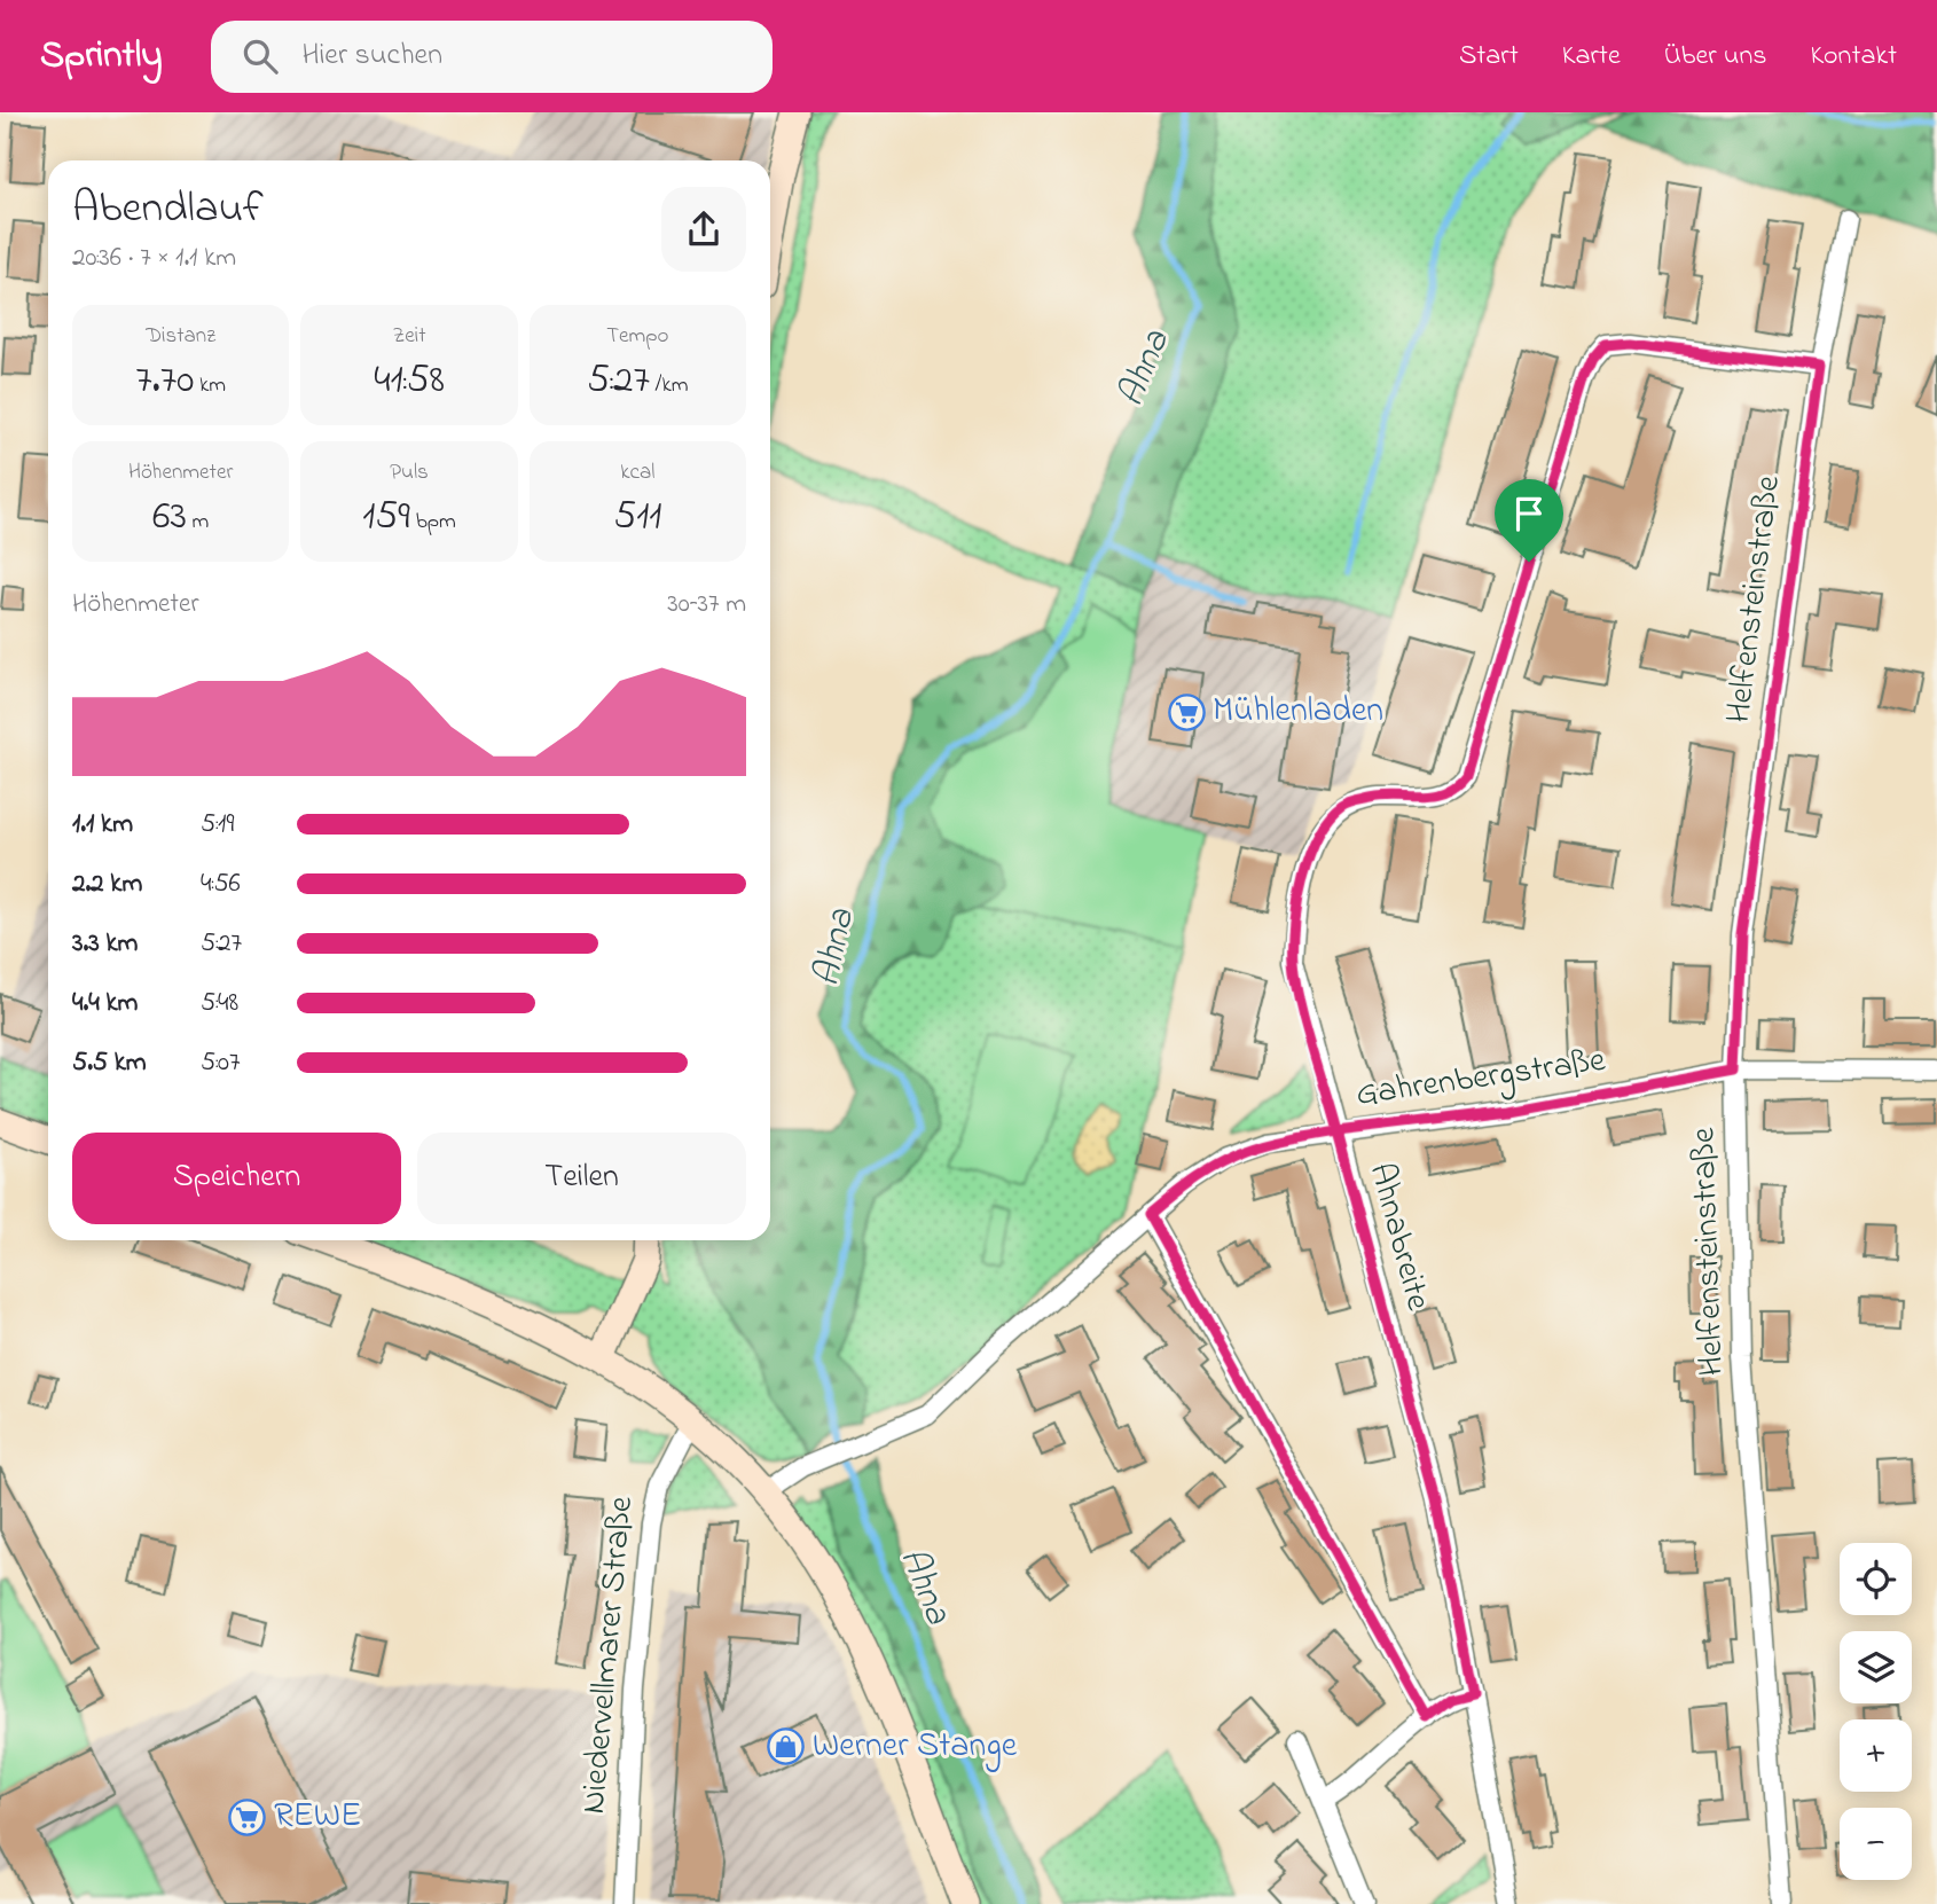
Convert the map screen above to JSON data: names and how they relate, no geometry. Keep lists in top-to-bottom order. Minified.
{"streets":{"street":["Helfensteinstraße","Gahrenbergstraße","Ahnabreite","Niedervellmarer Straße"]},"crossings":[["Helfensteinstraße","Gahrenbergstraße"],["Helfensteinstraße","Ahnabreite"],["Gahrenbergstraße","Ahnabreite"]],"water":["Ahna"],"places":{"supermarket":["Mühlenladen","REWE"],"shop":["Werner Stange"]},"page":{"header":"Sprintly","search":"Hier suchen","nav":["Start","Karte","Über uns","Kontakt"],"heading":["Abendlauf","20:36 · 7 × 1.1 km"],"stats":[["Distanz","7.70 km"],["Zeit","41:58"],["Tempo","5:27 /km"],["Höhenmeter","63 m"],["Puls","159 bpm"],["kcal","511"]],"chart":["Höhenmeter","30–37 m"],"list":[{"name":"1.1 km","note":"5:19"},{"name":"2.2 km","note":"4:56"},{"name":"3.3 km","note":"5:27"},{"name":"4.4 km","note":"5:48"},{"name":"5.5 km","note":"5:07"}],"buttons":["Speichern","Teilen"],"map_buttons":["+","−"]}}
